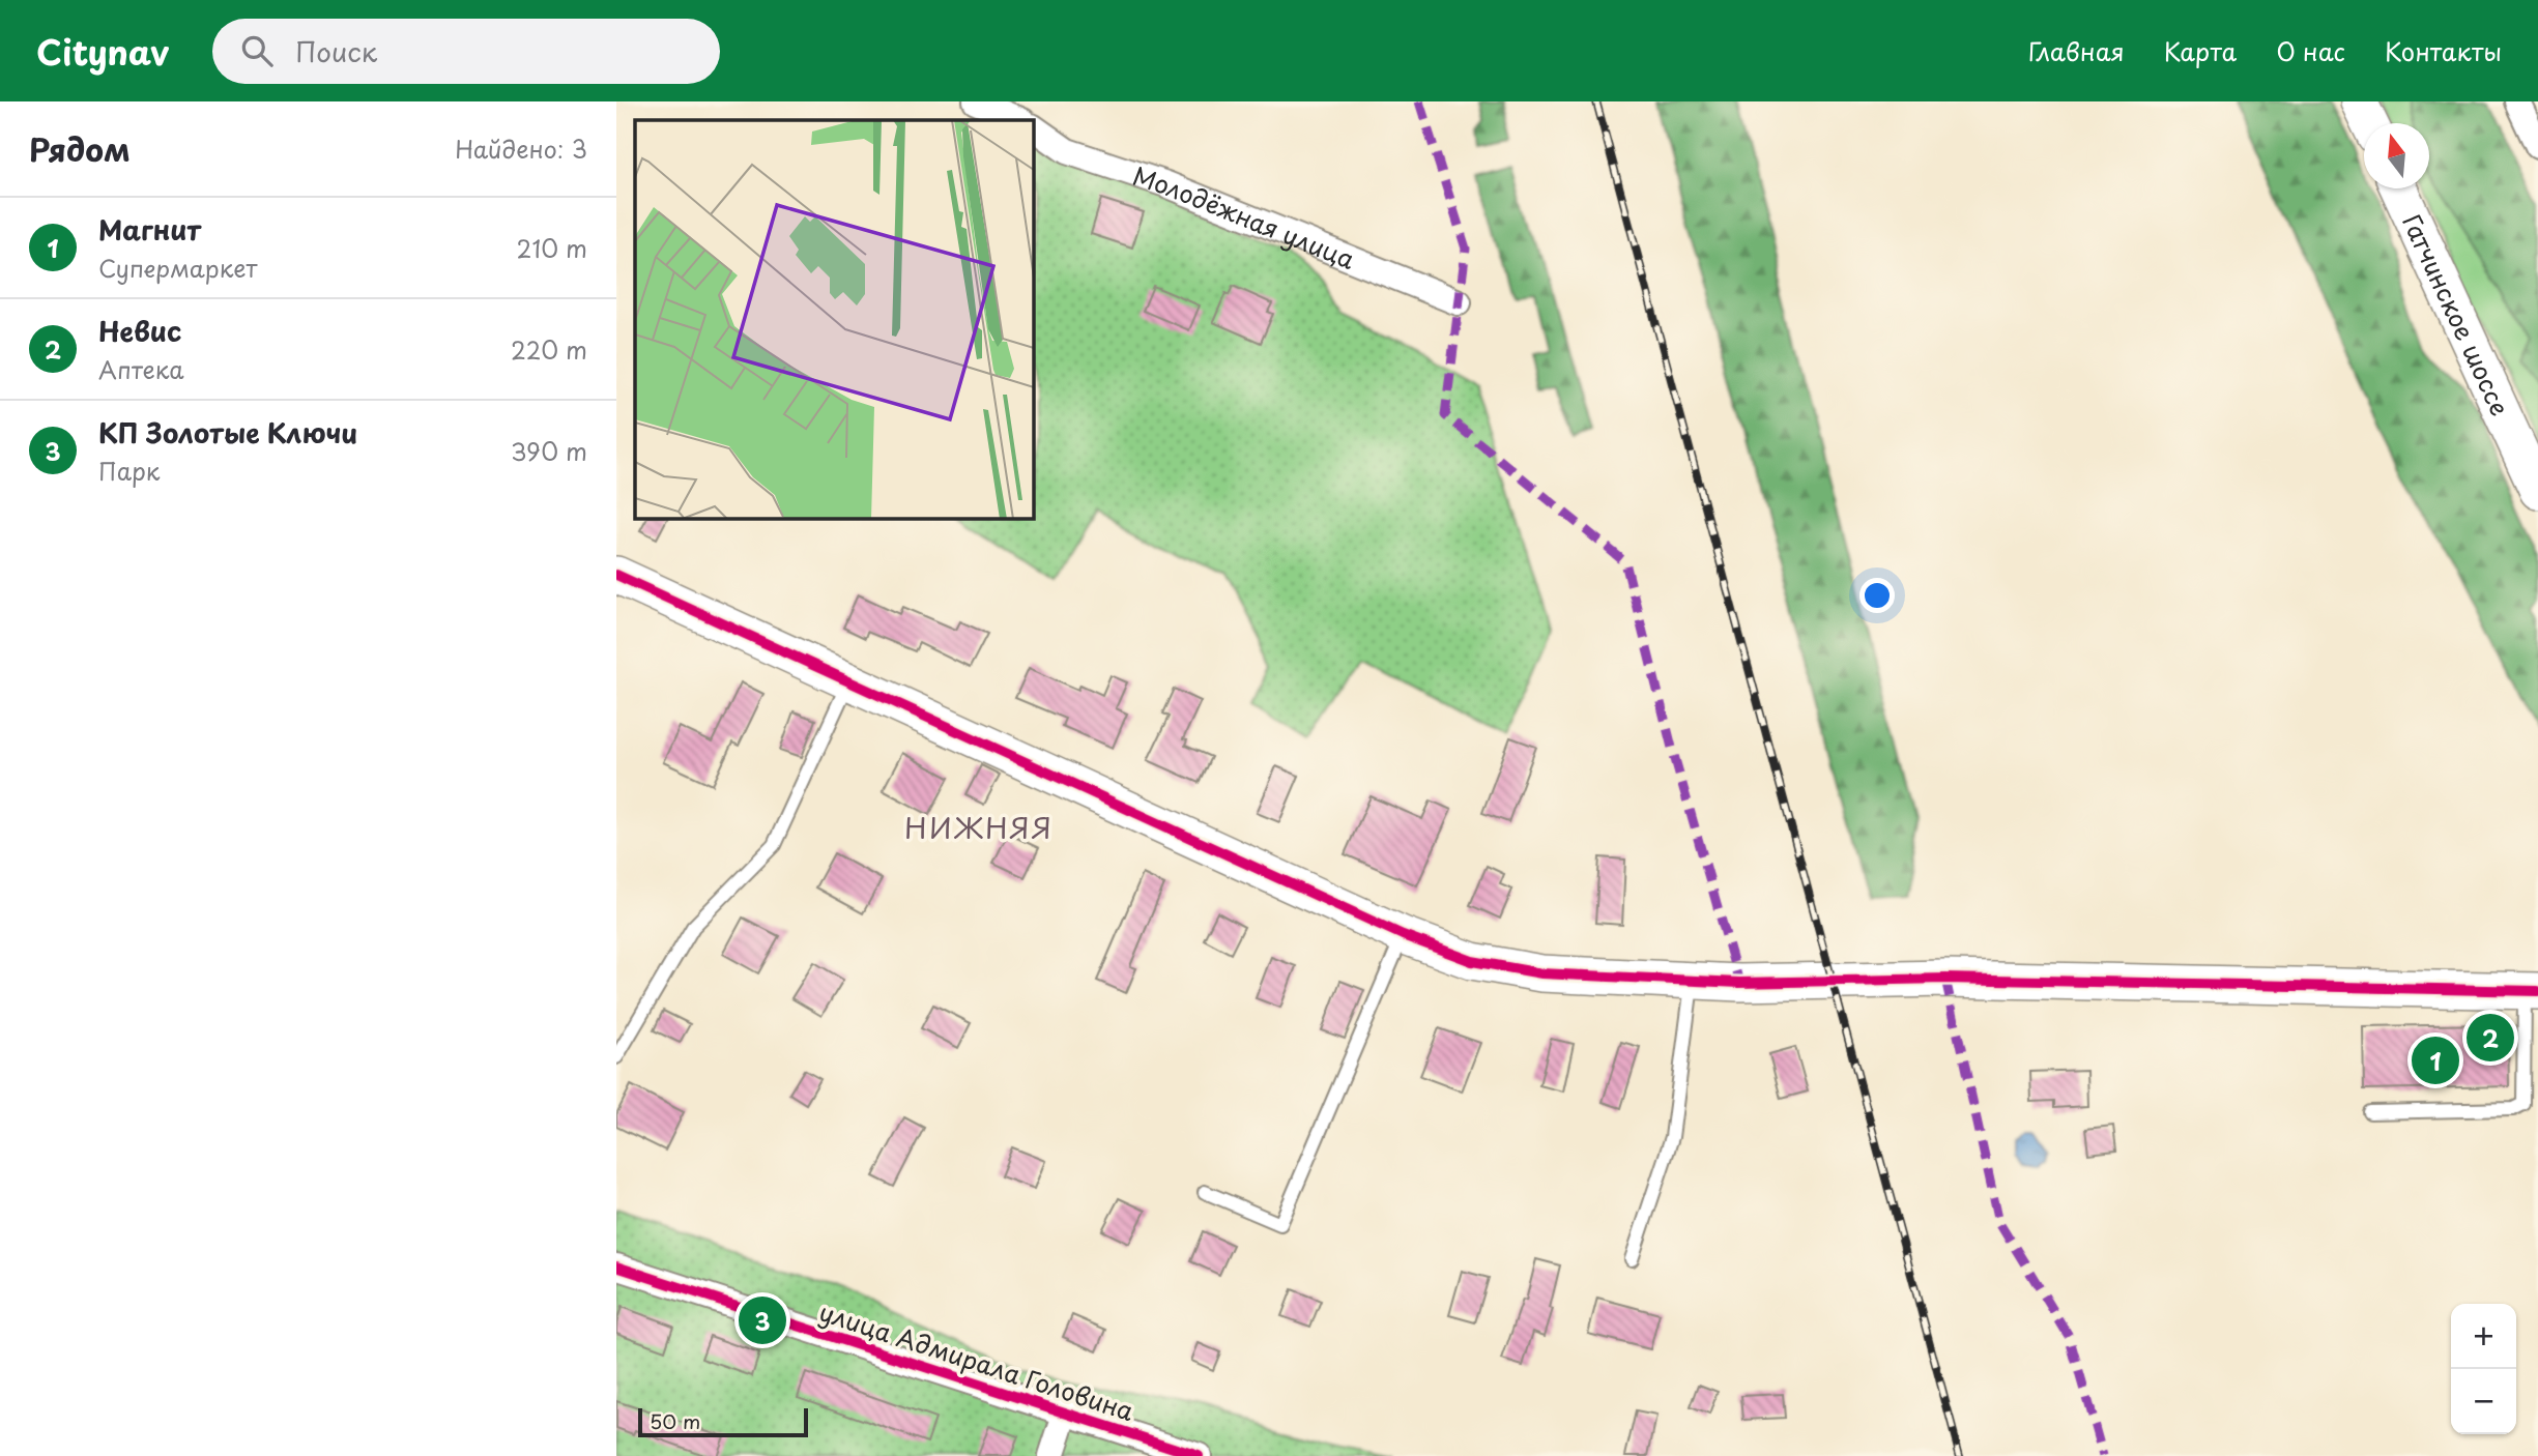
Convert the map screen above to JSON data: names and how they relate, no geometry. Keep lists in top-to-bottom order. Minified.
{"streets":{"street":["Молодёжная улица","Гатчинское шоссе","улица Адмирала Головина"]},"districts":["НИЖНЯЯ"],"scale_bar":"50 m","north":"top","page":{"header":"Citynav","search":"Поиск","nav":["Главная","Карта","О нас","Контакты"],"heading":["Рядом","Найдено: 3"],"list":[{"mark":"1","name":"Магнит","note":"Супермаркет","value":"210 m"},{"mark":"2","name":"Невис","note":"Аптека","value":"220 m"},{"mark":"3","name":"КП Золотые Ключи","note":"Парк","value":"390 m"}],"pins":["2","1","3"],"map_buttons":["+","−"],"scale":"50 m"}}
